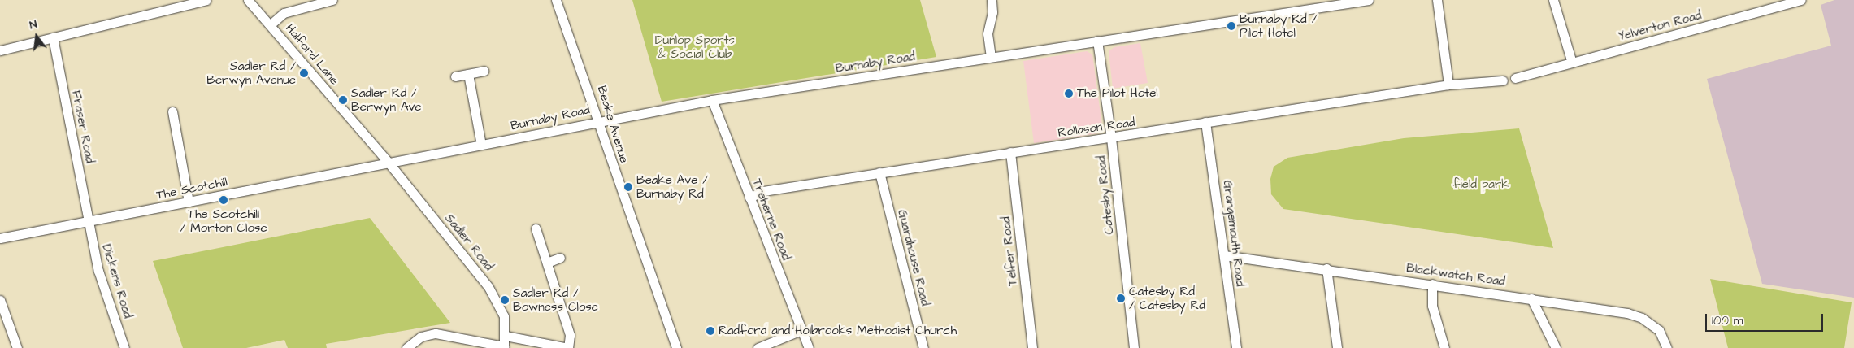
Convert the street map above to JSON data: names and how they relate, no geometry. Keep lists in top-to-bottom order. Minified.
{"streets":{"street":["Yelverton Road","Halford Lane","Burnaby Road","Beake Avenue","Fraser Road","Rollason Road","The Scotchill","Catesby Road","Treherne Road","Grangemouth Road","Sadler Road","Telfer Road","Guardhouse Road","Blackwatch Road","Dickens Road"]},"crossings":[["Halford Lane","Burnaby Road"],["Halford Lane","The Scotchill"],["Halford Lane","Sadler Road"],["Burnaby Road","Beake Avenue"],["Burnaby Road","The Scotchill"],["Burnaby Road","Catesby Road"],["Burnaby Road","Treherne Road"],["Burnaby Road","Sadler Road"],["Fraser Road","The Scotchill"],["Fraser Road","Dickens Road"],["Rollason Road","Catesby Road"],["Rollason Road","Treherne Road"],["Rollason Road","Grangemouth Road"],["Rollason Road","Telfer Road"],["Rollason Road","Guardhouse Road"],["The Scotchill","Sadler Road"],["The Scotchill","Dickens Road"],["Grangemouth Road","Blackwatch Road"]],"parks":["Dunlop Sports & Social Club","field park"],"places":["Burnaby Rd / Pilot Hotel","Sadler Rd / Berwyn Avenue","The Pilot Hotel","Sadler Rd / Berwyn Ave","Beake Ave / Burnaby Rd","The Scotchill / Morton Close","Catesby Rd / Catesby Rd","Sadler Rd / Bowness Close","Radford and Holbrooks Methodist Church"],"scale_bar":"100 m","north":"top"}
